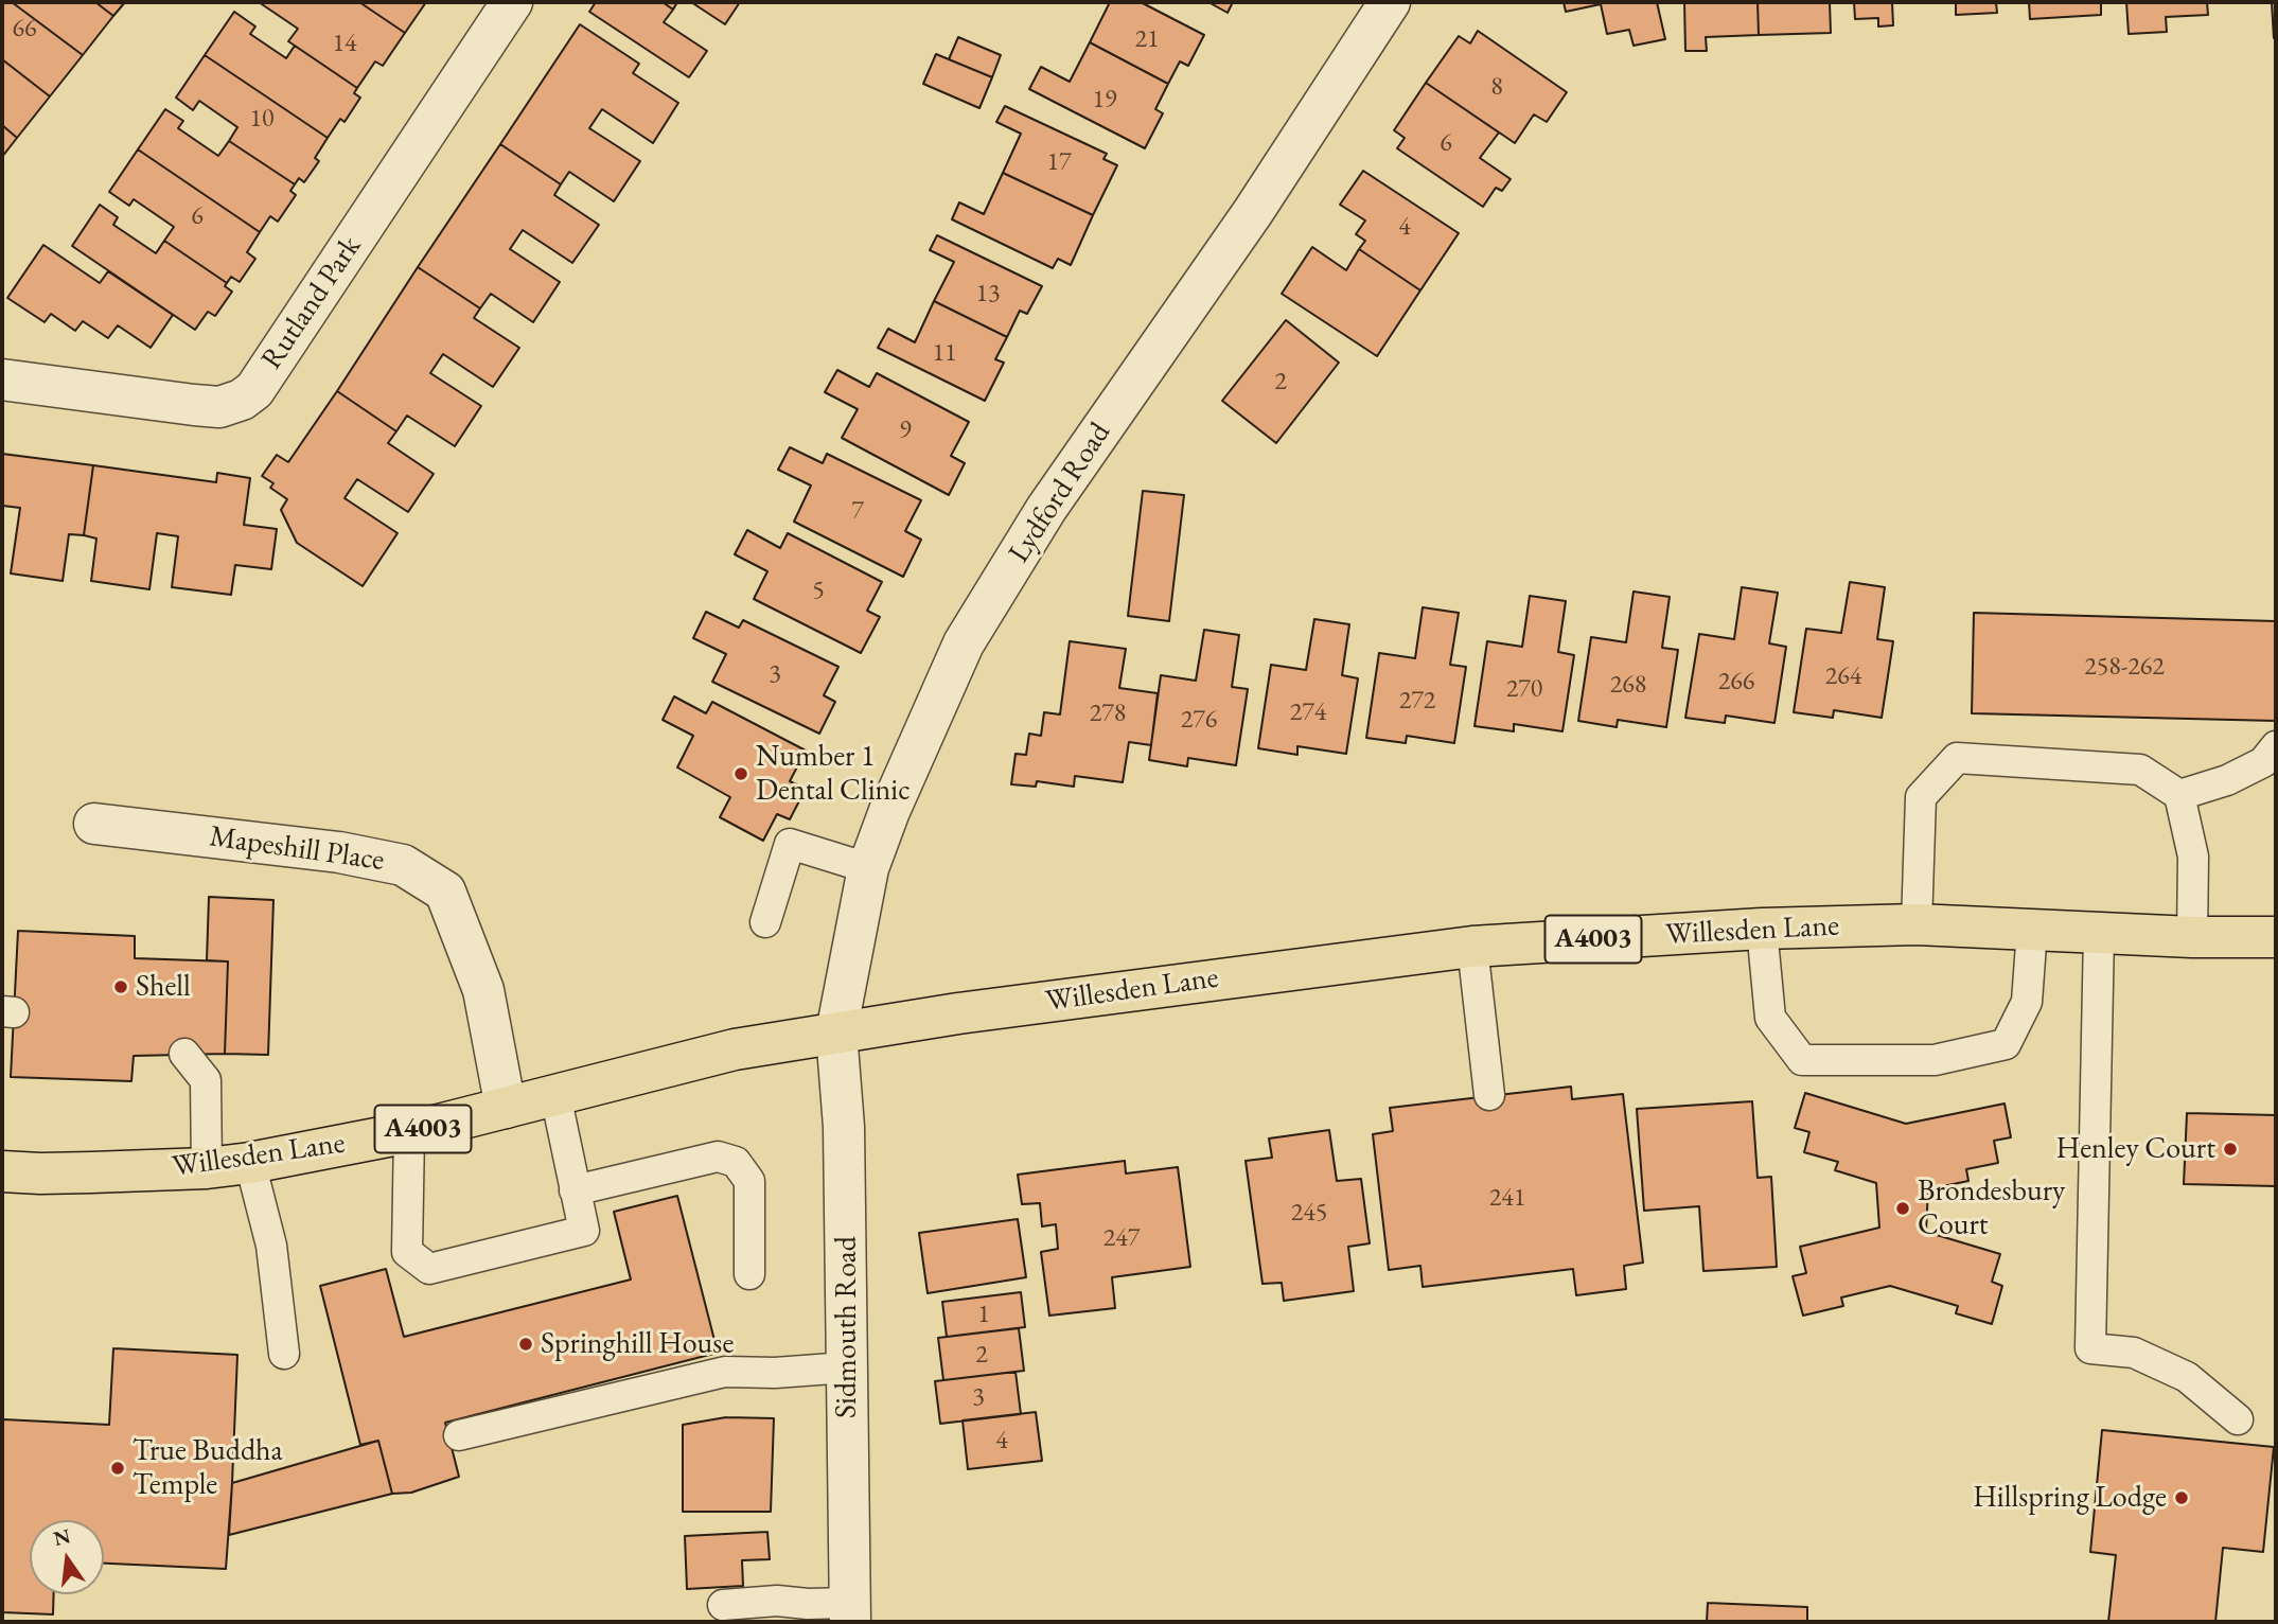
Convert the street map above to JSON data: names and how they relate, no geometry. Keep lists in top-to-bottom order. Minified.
{"streets":{"main road":["Willesden Lane","A4003"],"street":["Rutland Park","Lydford Road","Mapeshill Place","Sidmouth Road"]},"crossings":[["Lydford Road","Willesden Lane"],["Lydford Road","Sidmouth Road"],["Mapeshill Place","Willesden Lane"],["Willesden Lane","Sidmouth Road"]],"places":["Number 1 Dental Clinic","Shell","Henley Court","Brondesbury Court","Springhill House","True Buddha Temple","Hillspring Lodge"],"house_numbers":["66","21","14","8","19","10","6","17","6","4","13","11","2","9","7","5","258-262","3","264","266","268","270","272","274","278","276","241","245","247","1","2","3","4"],"north":"top"}
